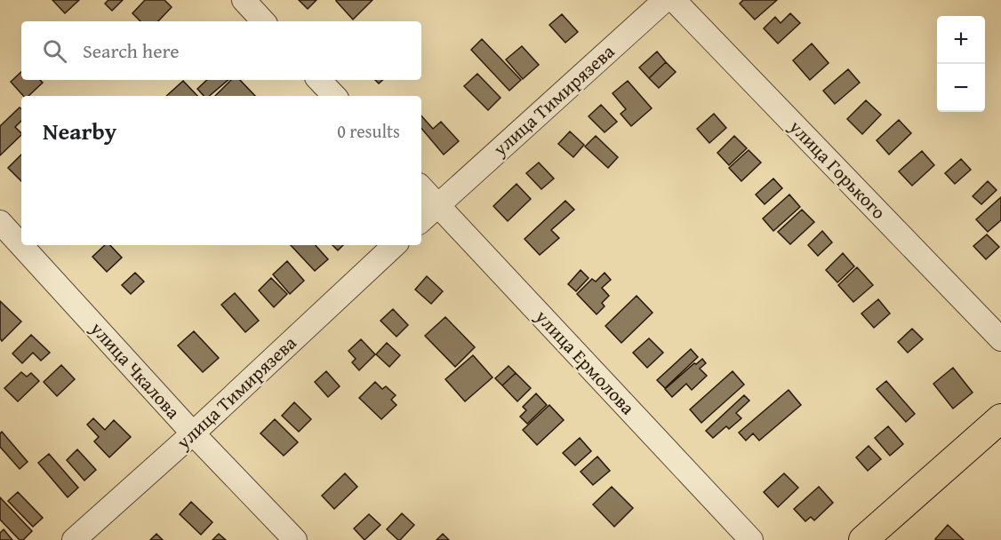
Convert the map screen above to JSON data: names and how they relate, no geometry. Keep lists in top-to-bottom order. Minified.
{"streets":{"street":["улица Тимирязева","улица Горького","улица Ермолова","улица Чкалова"]},"crossings":[["улица Тимирязева","улица Ермолова"],["улица Тимирязева","улица Чкалова"]],"page":{"map_buttons":["+","−"],"search":"Search here","heading":["Nearby","0 results"]}}
